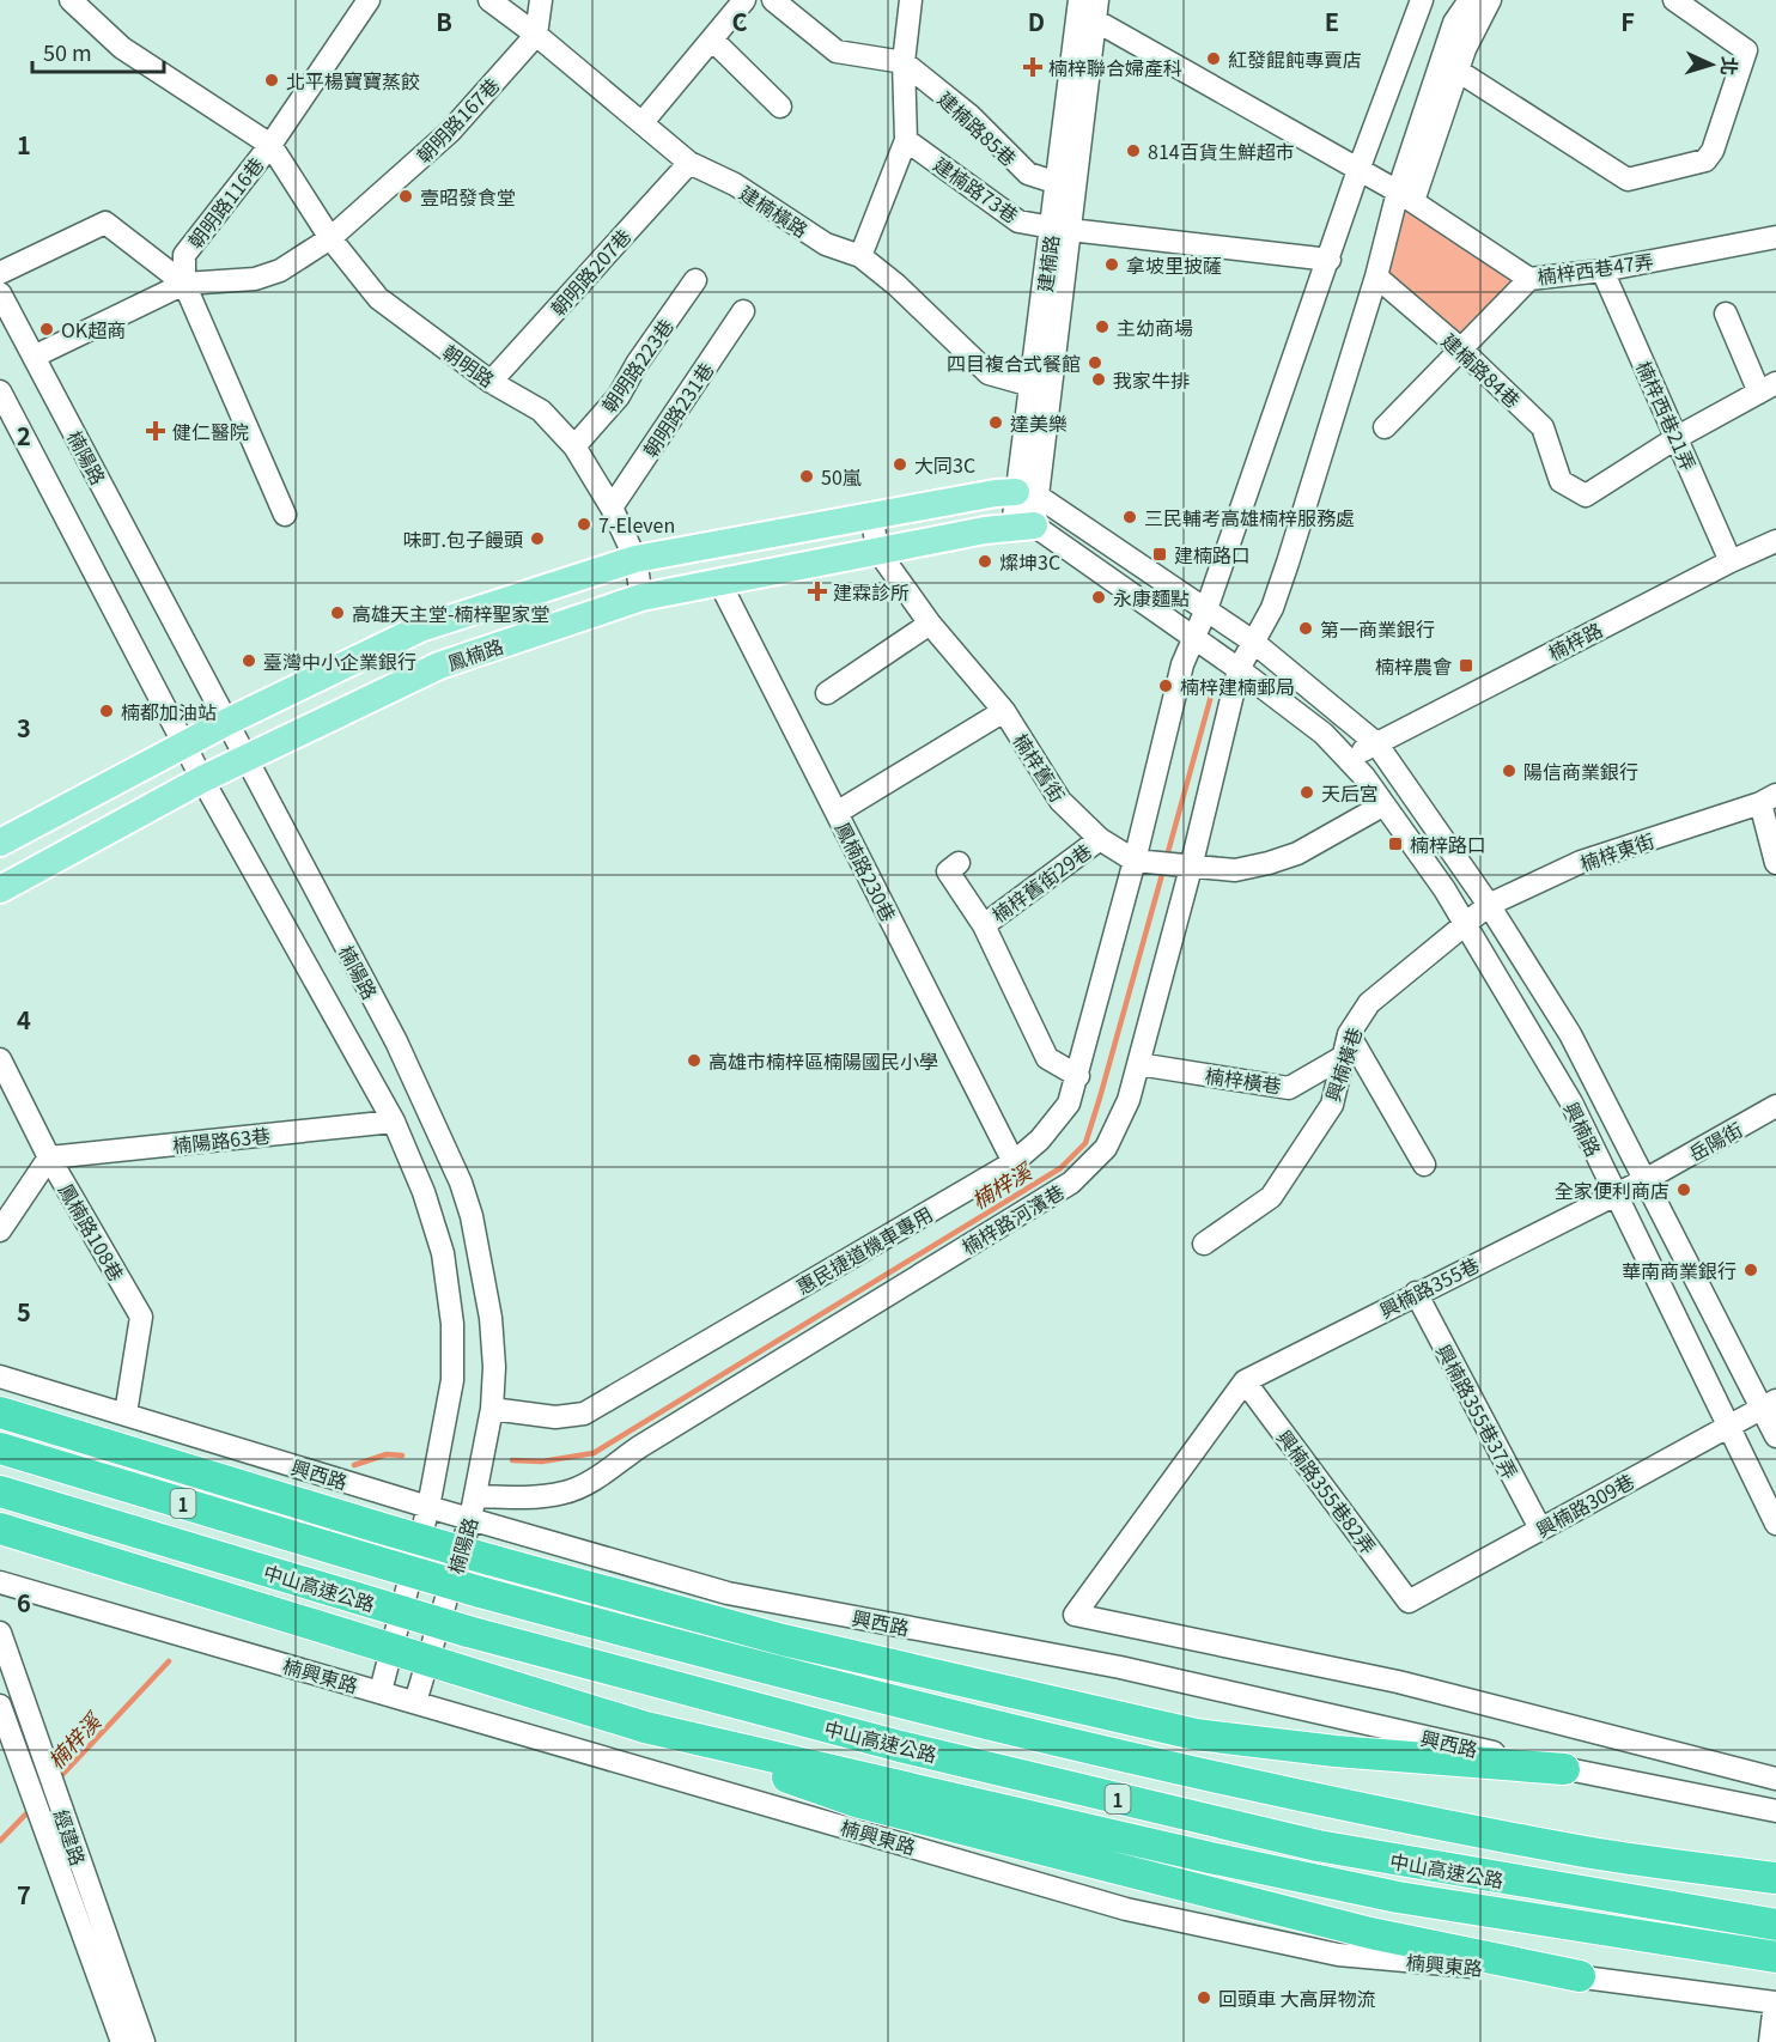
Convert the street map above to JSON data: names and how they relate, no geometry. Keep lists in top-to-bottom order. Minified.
{"streets":{"highway":["1","中山高速公路"],"main road":["鳳楠路"],"street":["朝明路167巷","建楠路85巷","建楠路73巷","朝明路116巷","建楠橫路","建楠路","楠梓西巷47弄","朝明路207巷","朝明路","朝明路223巷","建楠路84巷","朝明路231巷","楠梓西巷21弄","楠陽路","楠梓路","楠梓舊街","楠梓東街","鳳楠路230巷","楠梓舊街29巷","興楠橫巷","楠梓橫巷","興楠路","楠陽路63巷","岳陽街","楠梓路河濱巷","鳳楠路108巷","惠民捷道機車專用","興楠路355巷","興楠路355巷37弄","興西路","興楠路355巷82弄","興楠路309巷","楠興東路","經建路"]},"crossings":[["朝明路167巷","朝明路116巷"],["朝明路167巷","建楠橫路"],["朝明路167巷","朝明路"],["建楠路85巷","建楠路"],["建楠路73巷","建楠路"],["朝明路116巷","朝明路"],["建楠橫路","建楠路"],["建楠橫路","朝明路207巷"],["建楠路","楠梓西巷47弄"],["建楠路","鳳楠路"],["楠梓西巷47弄","楠梓西巷21弄"],["楠梓西巷47弄","楠梓路河濱巷"],["楠梓西巷47弄","惠民捷道機車專用"],["朝明路207巷","朝明路"],["朝明路","朝明路223巷"],["朝明路","朝明路231巷"],["朝明路","鳳楠路"],["建楠路84巷","楠梓西巷21弄"],["建楠路84巷","楠梓路河濱巷"],["楠梓西巷21弄","楠梓路"],["楠陽路","鳳楠路"],["楠陽路","楠梓路河濱巷"],["楠陽路","惠民捷道機車專用"],["楠陽路","興西路"],["楠陽路","楠興東路"],["楠梓路","興楠路"],["鳳楠路","楠梓舊街"],["鳳楠路","鳳楠路230巷"],["楠梓舊街","楠梓舊街29巷"],["楠梓舊街","興楠路"],["楠梓舊街","楠梓路河濱巷"],["楠梓舊街","惠民捷道機車專用"],["楠梓東街","興楠橫巷"],["楠梓東街","興楠路"],["鳳楠路230巷","惠民捷道機車專用"],["興楠橫巷","楠梓橫巷"],["興楠橫巷","興楠路"],["楠梓橫巷","楠梓路河濱巷"],["興楠路","岳陽街"],["興楠路","興楠路355巷"],["興楠路","興楠路309巷"],["楠陽路63巷","鳳楠路108巷"],["岳陽街","興楠路355巷"],["鳳楠路108巷","興西路"],["興楠路355巷","興楠路355巷37弄"],["興楠路355巷","興楠路355巷82弄"],["興楠路355巷37弄","興楠路309巷"],["興楠路355巷82弄","興楠路309巷"]],"water":["楠梓溪"],"places":{"other":["紅發餛飩專賣店","北平楊寶寶蒸餃","814百貨生鮮超市","壹昭發食堂","拿坡里披薩","主幼商場","OK超商","四目複合式餐館","我家牛排","達美樂","大同3C","50嵐","三民輔考高雄楠梓服務處","7-Eleven","味町.包子饅頭","燦坤3C","永康麵點","高雄天主堂-楠梓聖家堂","第一商業銀行","臺灣中小企業銀行","楠梓建楠郵局","楠都加油站","陽信商業銀行","天后宮","高雄市楠梓區楠陽國民小學","全家便利商店","華南商業銀行","回頭車 大高屏物流"],"health":["楠梓聯合婦產科","健仁醫院","建霖診所"],"transit":["建楠路口","楠梓農會","楠梓路口"]},"scale_bar":"50 m","north":"right","grid":{"columns":["B","C","D","E","F"],"rows":["1","2","3","4","5","6","7"]}}
